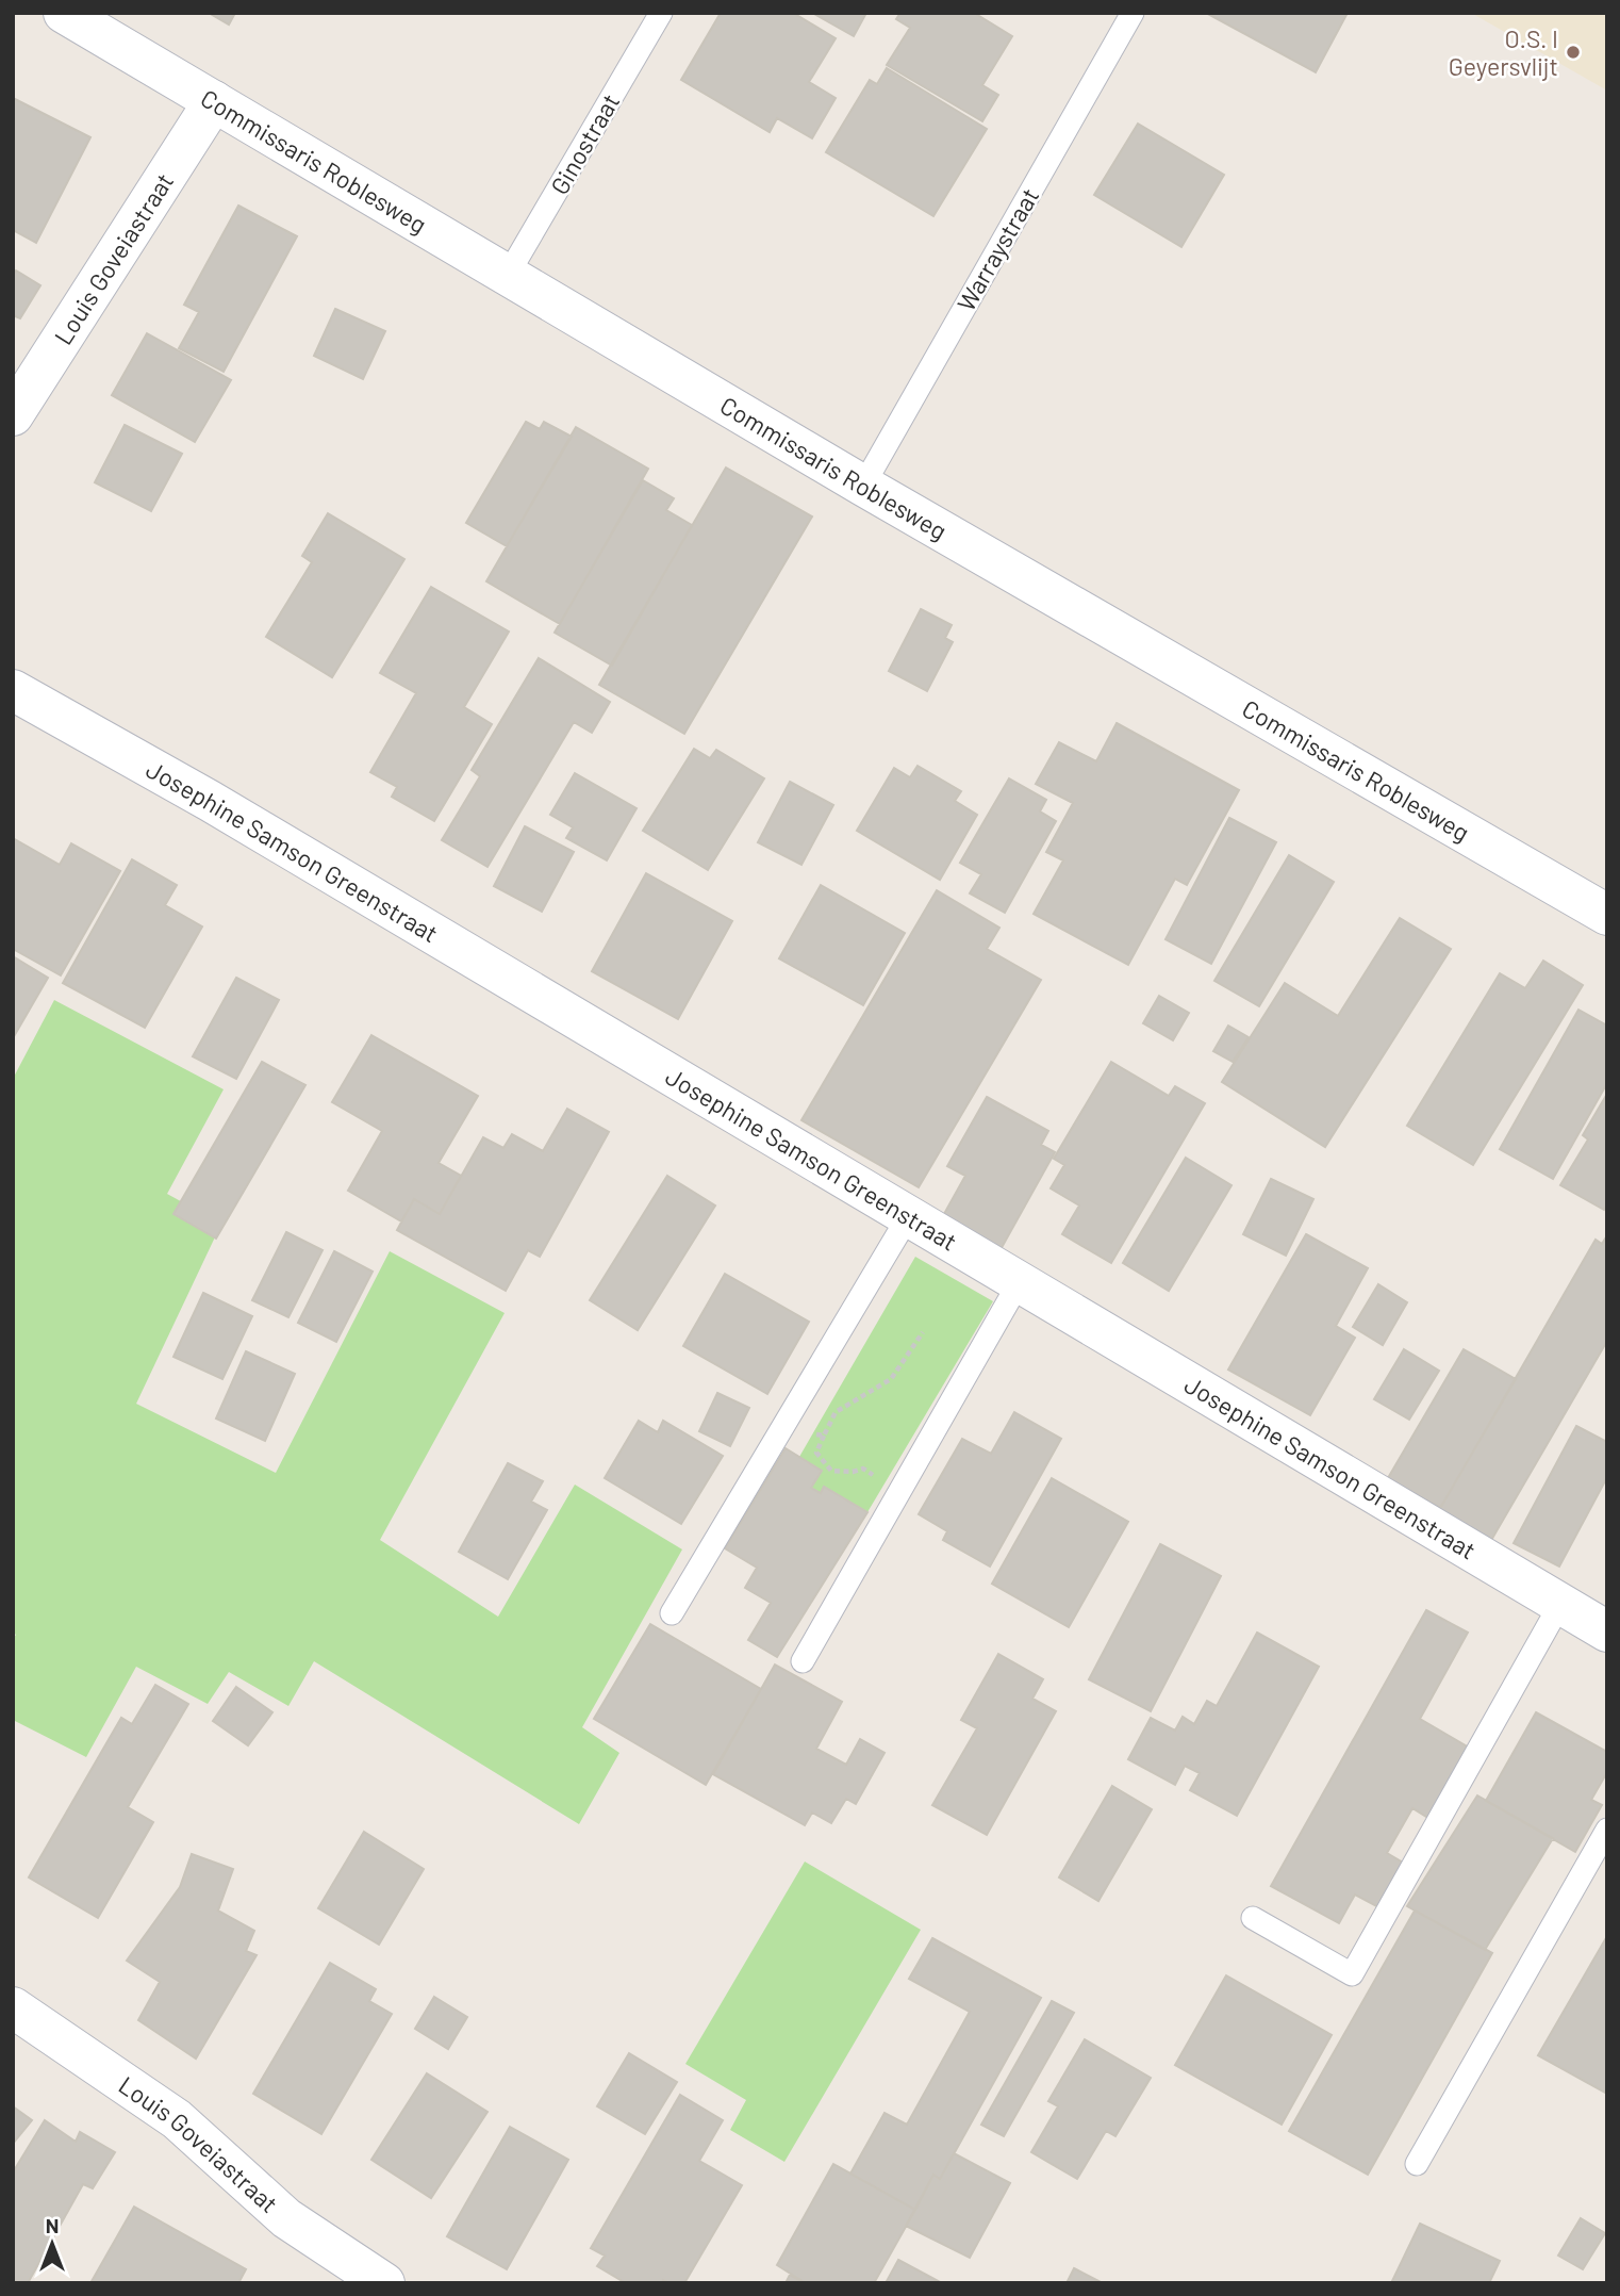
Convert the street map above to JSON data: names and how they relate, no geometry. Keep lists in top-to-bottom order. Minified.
{"streets":{"street":["Commissaris Roblesweg","Louis Goveiastraat","Josephine Samson Greenstraat"],"lane":["Ginostraat","Warraystraat"]},"crossings":[["Ginostraat","Commissaris Roblesweg"],["Commissaris Roblesweg","Warraystraat"],["Commissaris Roblesweg","Louis Goveiastraat"]],"places":["O.S. I Geyersvlijt"],"north":"top"}
